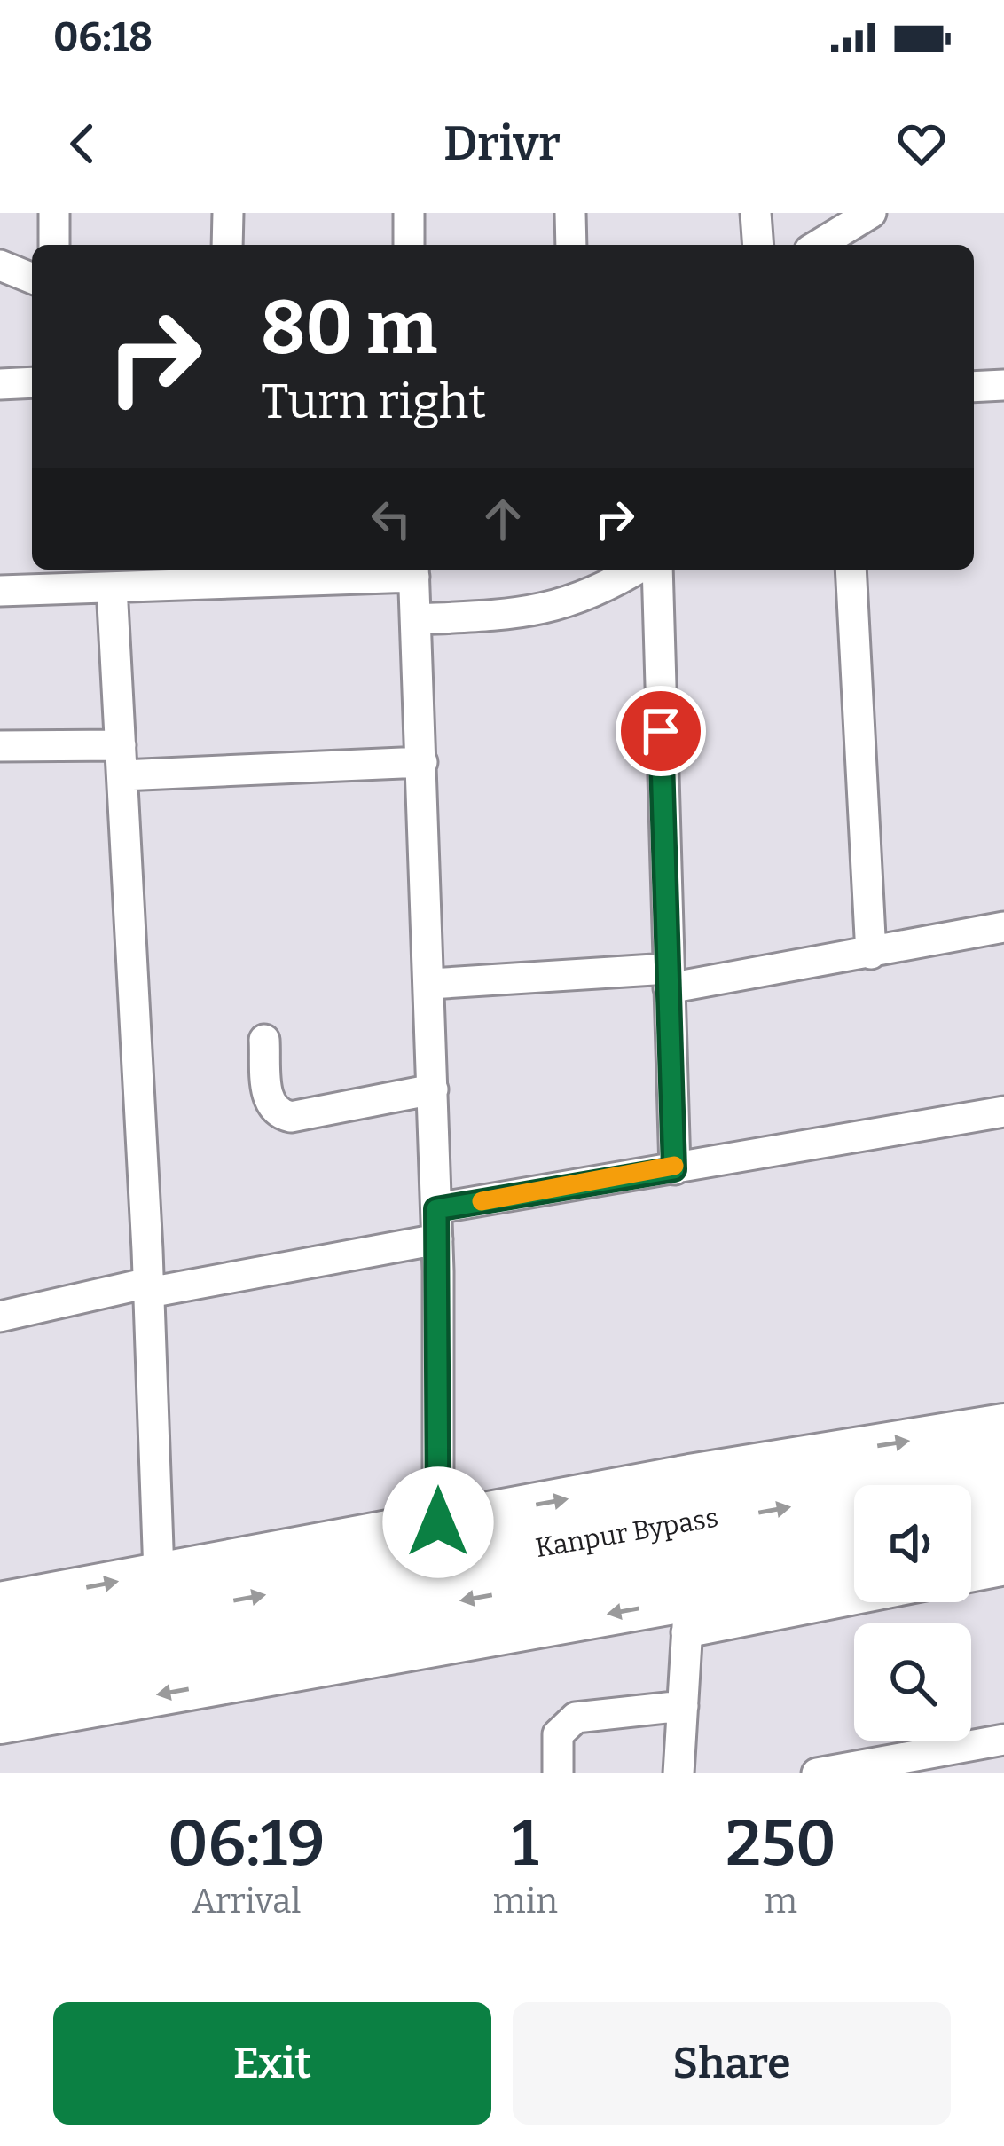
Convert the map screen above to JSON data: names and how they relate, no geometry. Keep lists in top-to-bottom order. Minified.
{"streets":{"highway":["Kanpur Bypass"]},"page":{"status":"06:18","header":"Drivr","turn":["80 m","Turn right"],"eta":["06:19","Arrival","1","min","250","m"],"buttons":["Exit","Share"]}}
